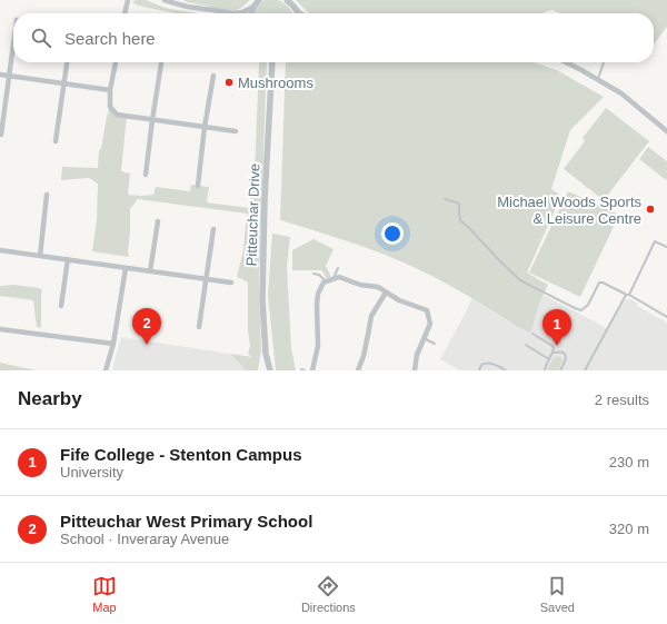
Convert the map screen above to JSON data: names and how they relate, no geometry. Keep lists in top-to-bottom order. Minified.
{"streets":{"street":["Pitteuchar Drive"]},"places":["Mushrooms","Michael Woods Sports & Leisure Centre"],"page":{"search":"Search here","pins":["2","1"],"heading":["Nearby","2 results"],"list":[{"mark":"1","name":"Fife College - Stenton Campus","note":"University","value":"230 m"},{"mark":"2","name":"Pitteuchar West Primary School","note":"School · Inveraray Avenue","value":"320 m"}],"nav":["Map","Directions","Saved"]}}
